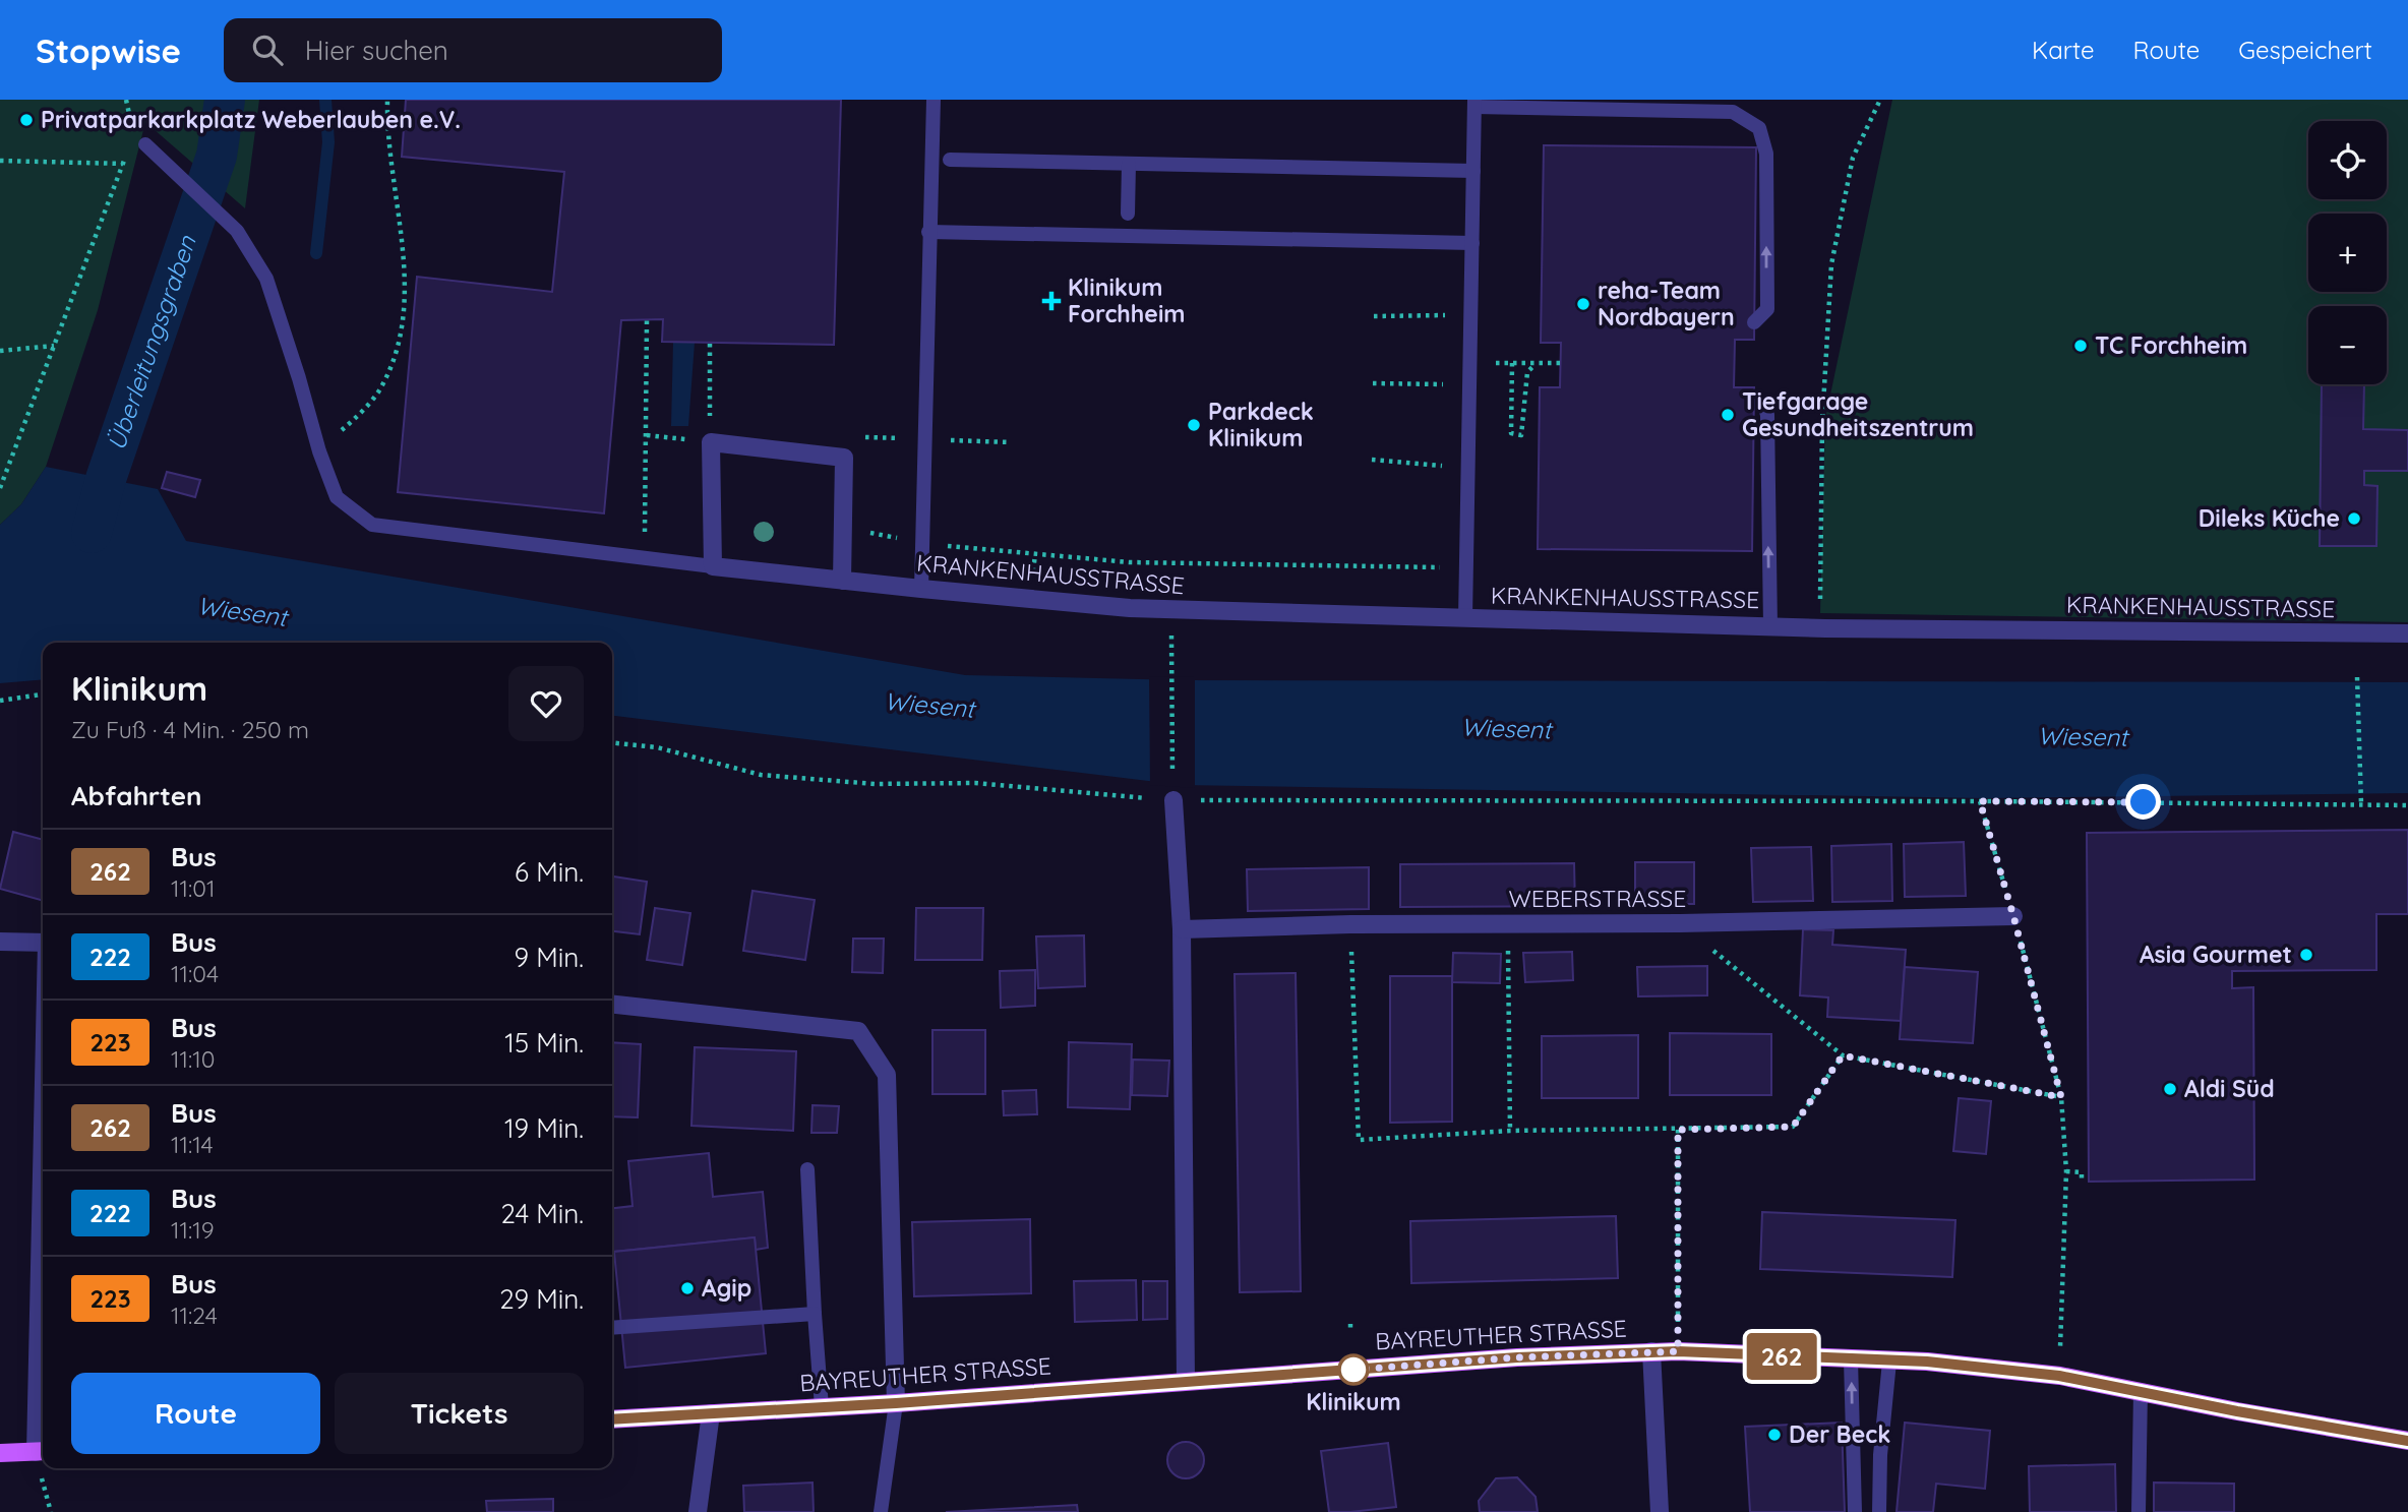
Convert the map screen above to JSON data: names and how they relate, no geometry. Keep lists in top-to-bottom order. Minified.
{"streets":{"main road":["BAYREUTHER STRASSE"],"street":["KRANKENHAUSSTRASSE","WEBERSTRASSE"]},"water":["Überleitungsgraben","Wiesent"],"places":{"other":["Privatparkarkplatz Weberlauben e.V.","reha-Team Nordbayern","TC Forchheim","Tiefgarage Gesundheitszentrum","Parkdeck Klinikum","Dileks Küche","Asia Gourmet","Aldi Süd","Agip","Klinikum","Der Beck"],"health":["Klinikum Forchheim"]},"lines":["bus line 262"],"page":{"header":"Stopwise","search":"Hier suchen","nav":["Karte","Route","Gespeichert"],"on_map":"262","map_buttons":["+","−"],"heading":[["Klinikum","Zu Fuß · 4 Min. · 250 m"],"Abfahrten"],"list":[{"mark":"262","name":"Bus","note":"11:01","value":"6 Min."},{"mark":"222","name":"Bus","note":"11:04","value":"9 Min."},{"mark":"223","name":"Bus","note":"11:10","value":"15 Min."},{"mark":"262","name":"Bus","note":"11:14","value":"19 Min."},{"mark":"222","name":"Bus","note":"11:19","value":"24 Min."},{"mark":"223","name":"Bus","note":"11:24","value":"29 Min."}],"buttons":["Route","Tickets"]}}
